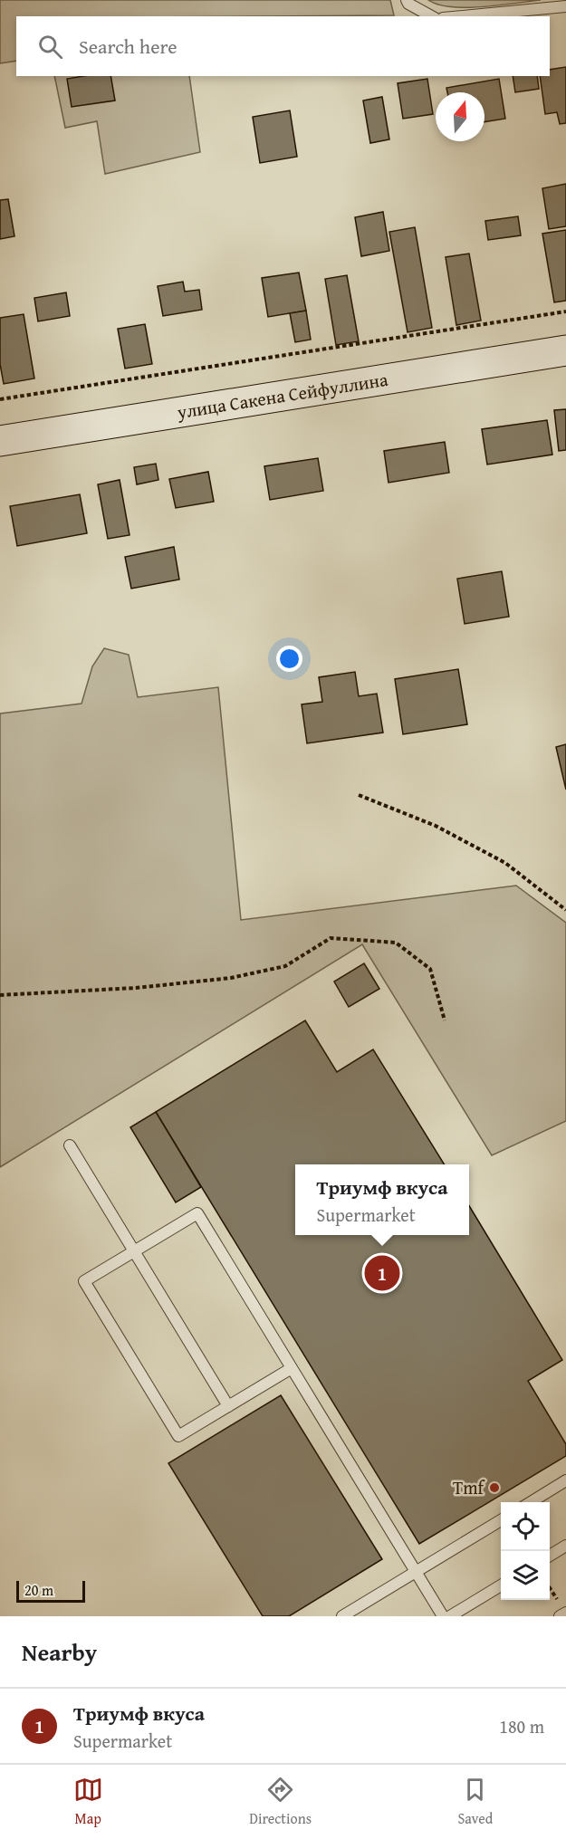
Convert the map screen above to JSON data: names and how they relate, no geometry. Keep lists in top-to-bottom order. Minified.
{"streets":{"main road":["улица Сакена Сейфуллина"]},"places":["Tmf"],"scale_bar":"20 m","north":"top","page":{"search":"Search here","popup":["Триумф вкуса","Supermarket"],"pins":"1","scale":"20 m","heading":"Nearby","list":[{"mark":"1","name":"Триумф вкуса","note":"Supermarket","value":"180 m"}],"nav":["Map","Directions","Saved"]}}
